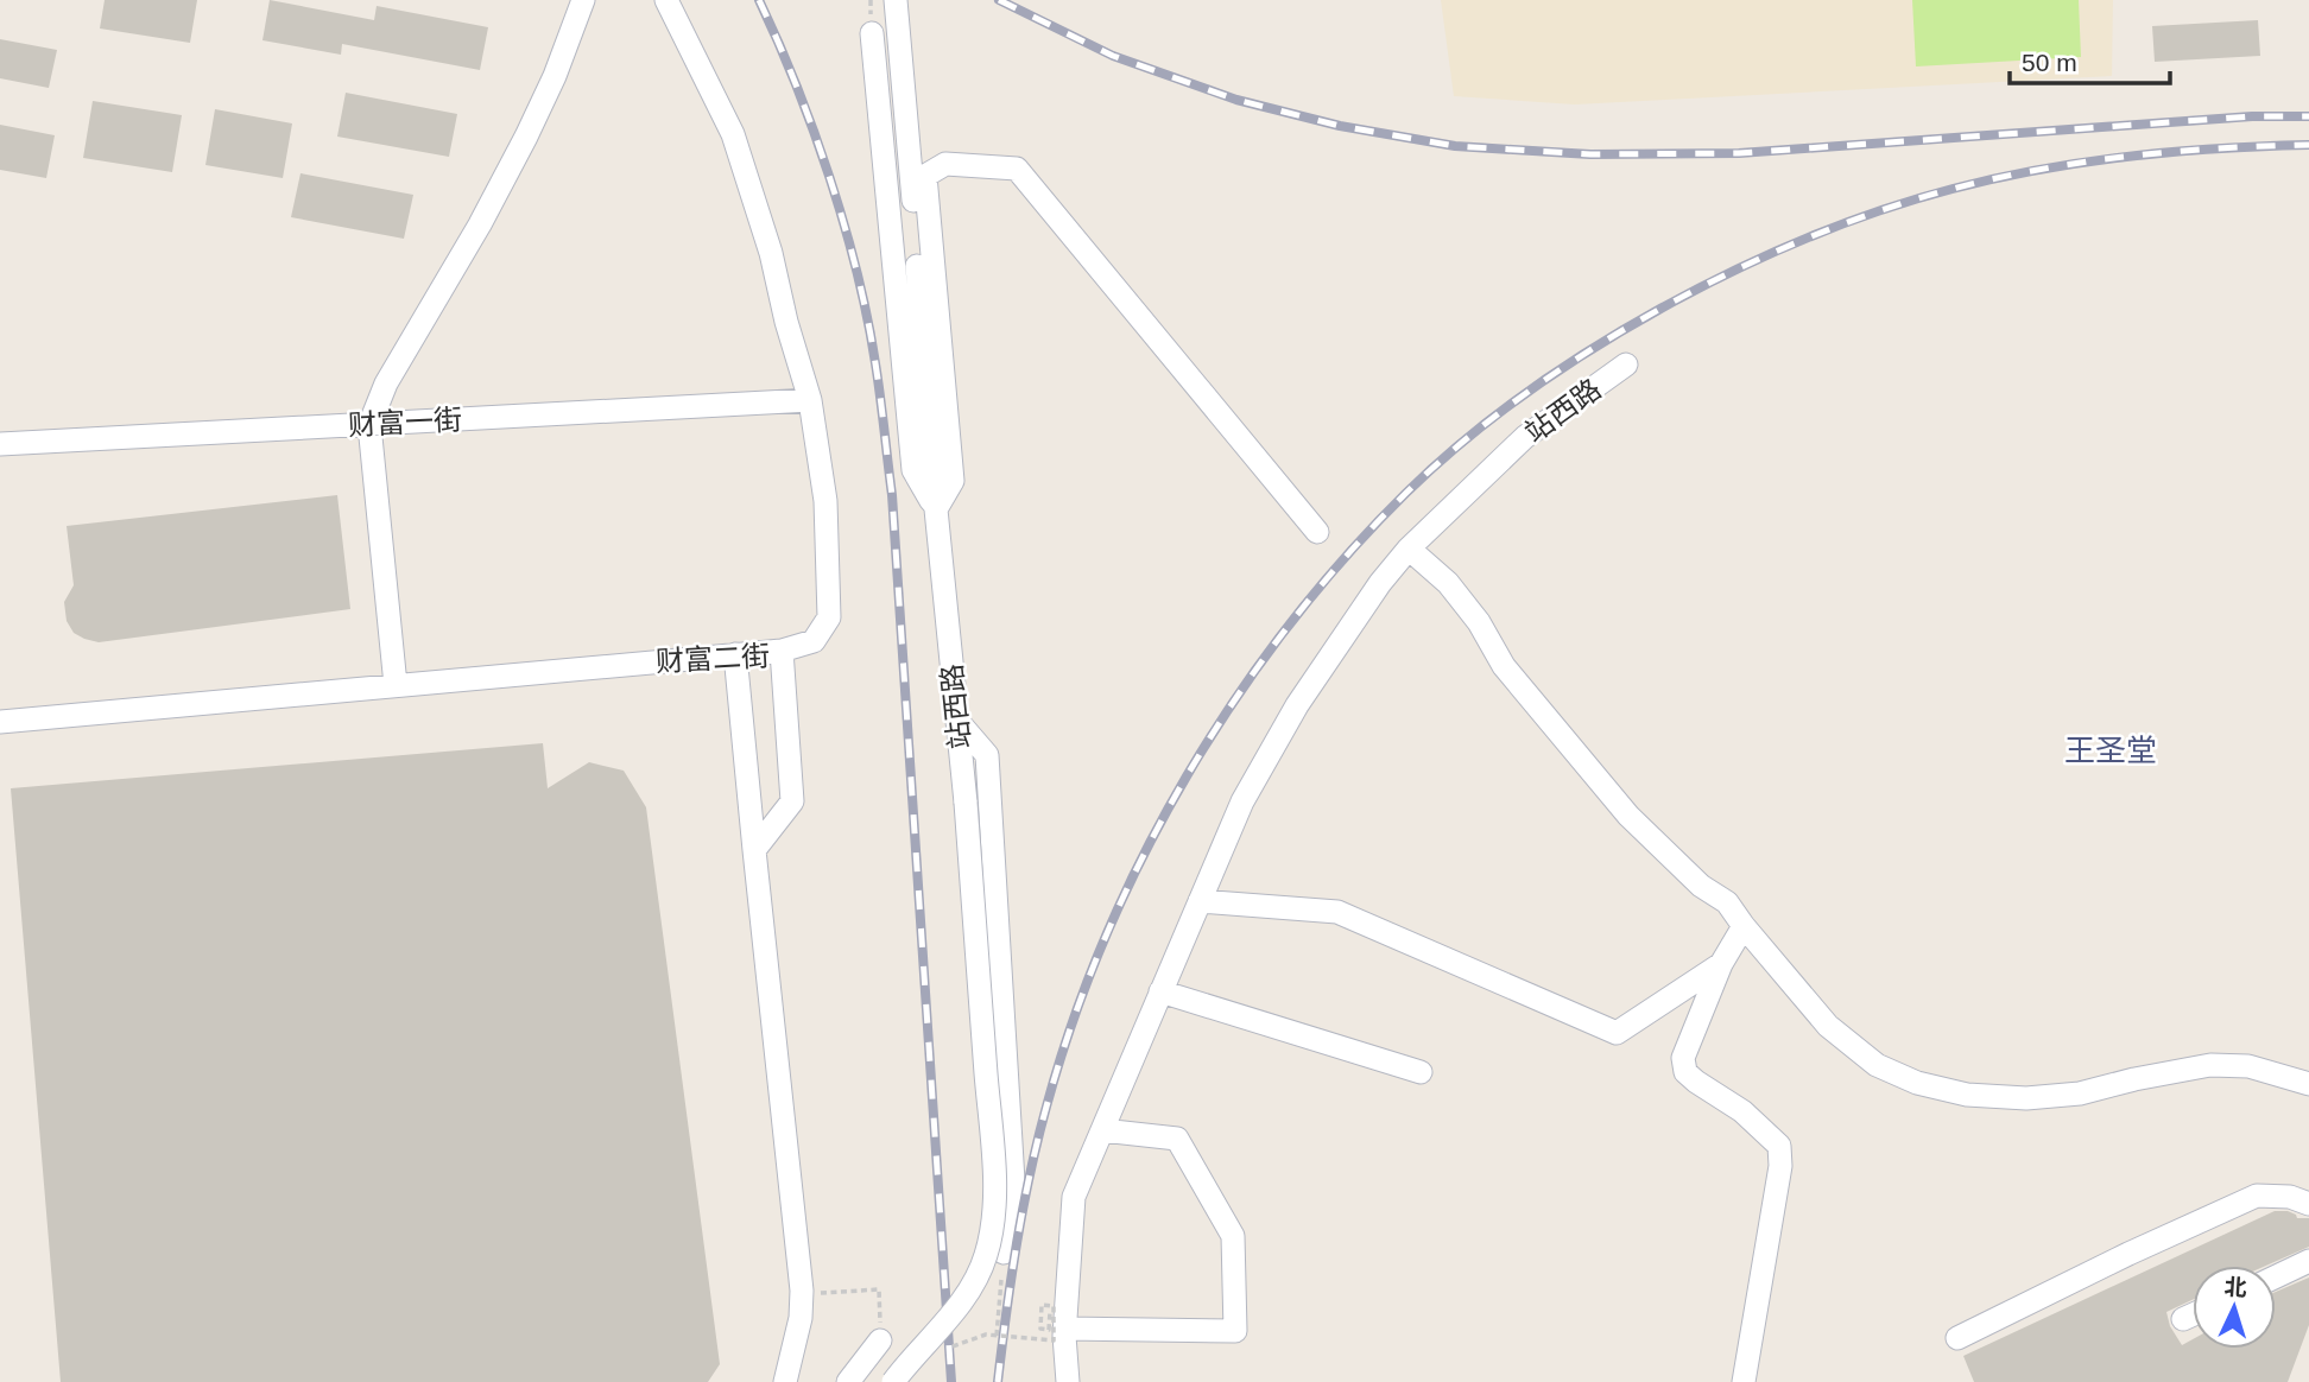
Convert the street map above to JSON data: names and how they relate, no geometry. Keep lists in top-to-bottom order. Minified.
{"streets":{"street":["站西路","财富一街","财富二街"]},"districts":["王圣堂"],"scale_bar":"50 m","north":"top"}
